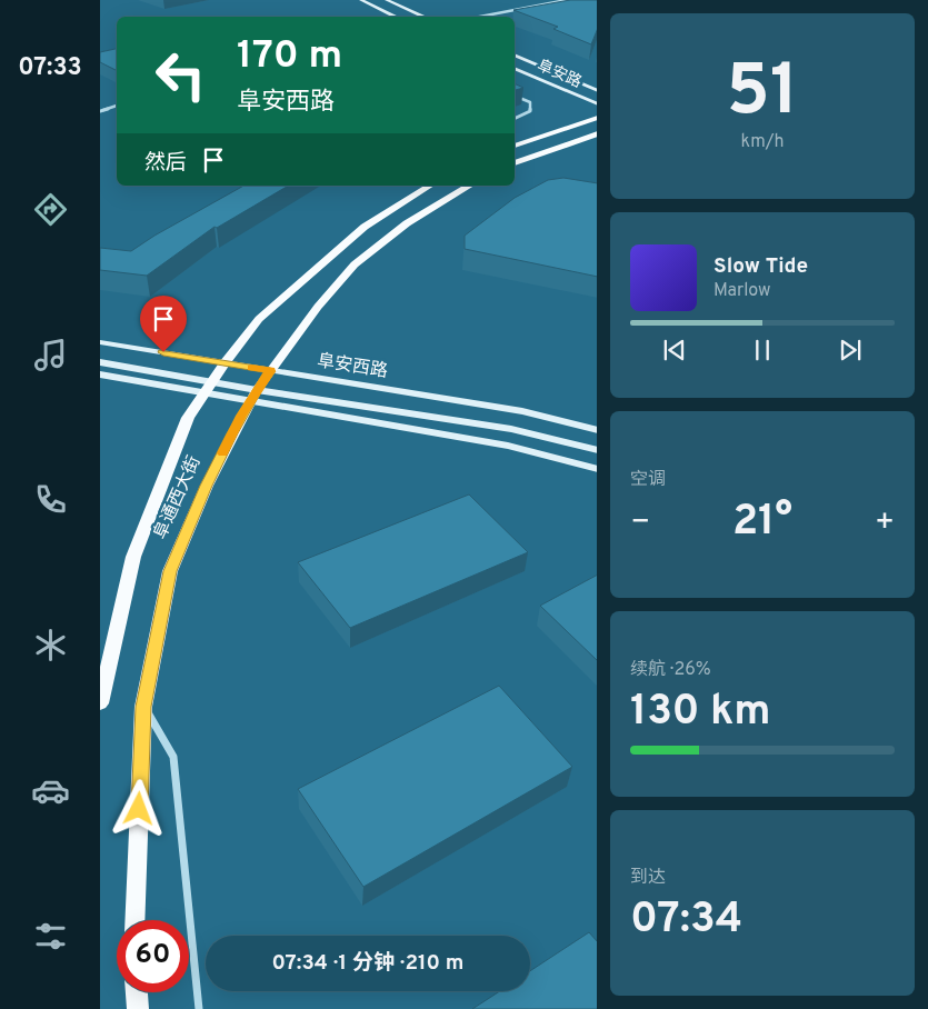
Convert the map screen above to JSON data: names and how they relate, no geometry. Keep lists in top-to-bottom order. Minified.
{"streets":{"main road":["阜安路","阜安西路","阜通西大街"]},"crossings":[["阜安西路","阜通西大街"]],"page":{"tabs":"07:33","tile":[["51","km/h"],"空调",["续航 · 26%","130 km"],["到达","07:34"]],"turn":["170 m","阜安西路"],"then":"然后","song":["Slow Tide","Marlow"],"heat":["−","21°","+"],"limit":"60","trip":"07:34 · 1 分钟 · 210 m"}}
